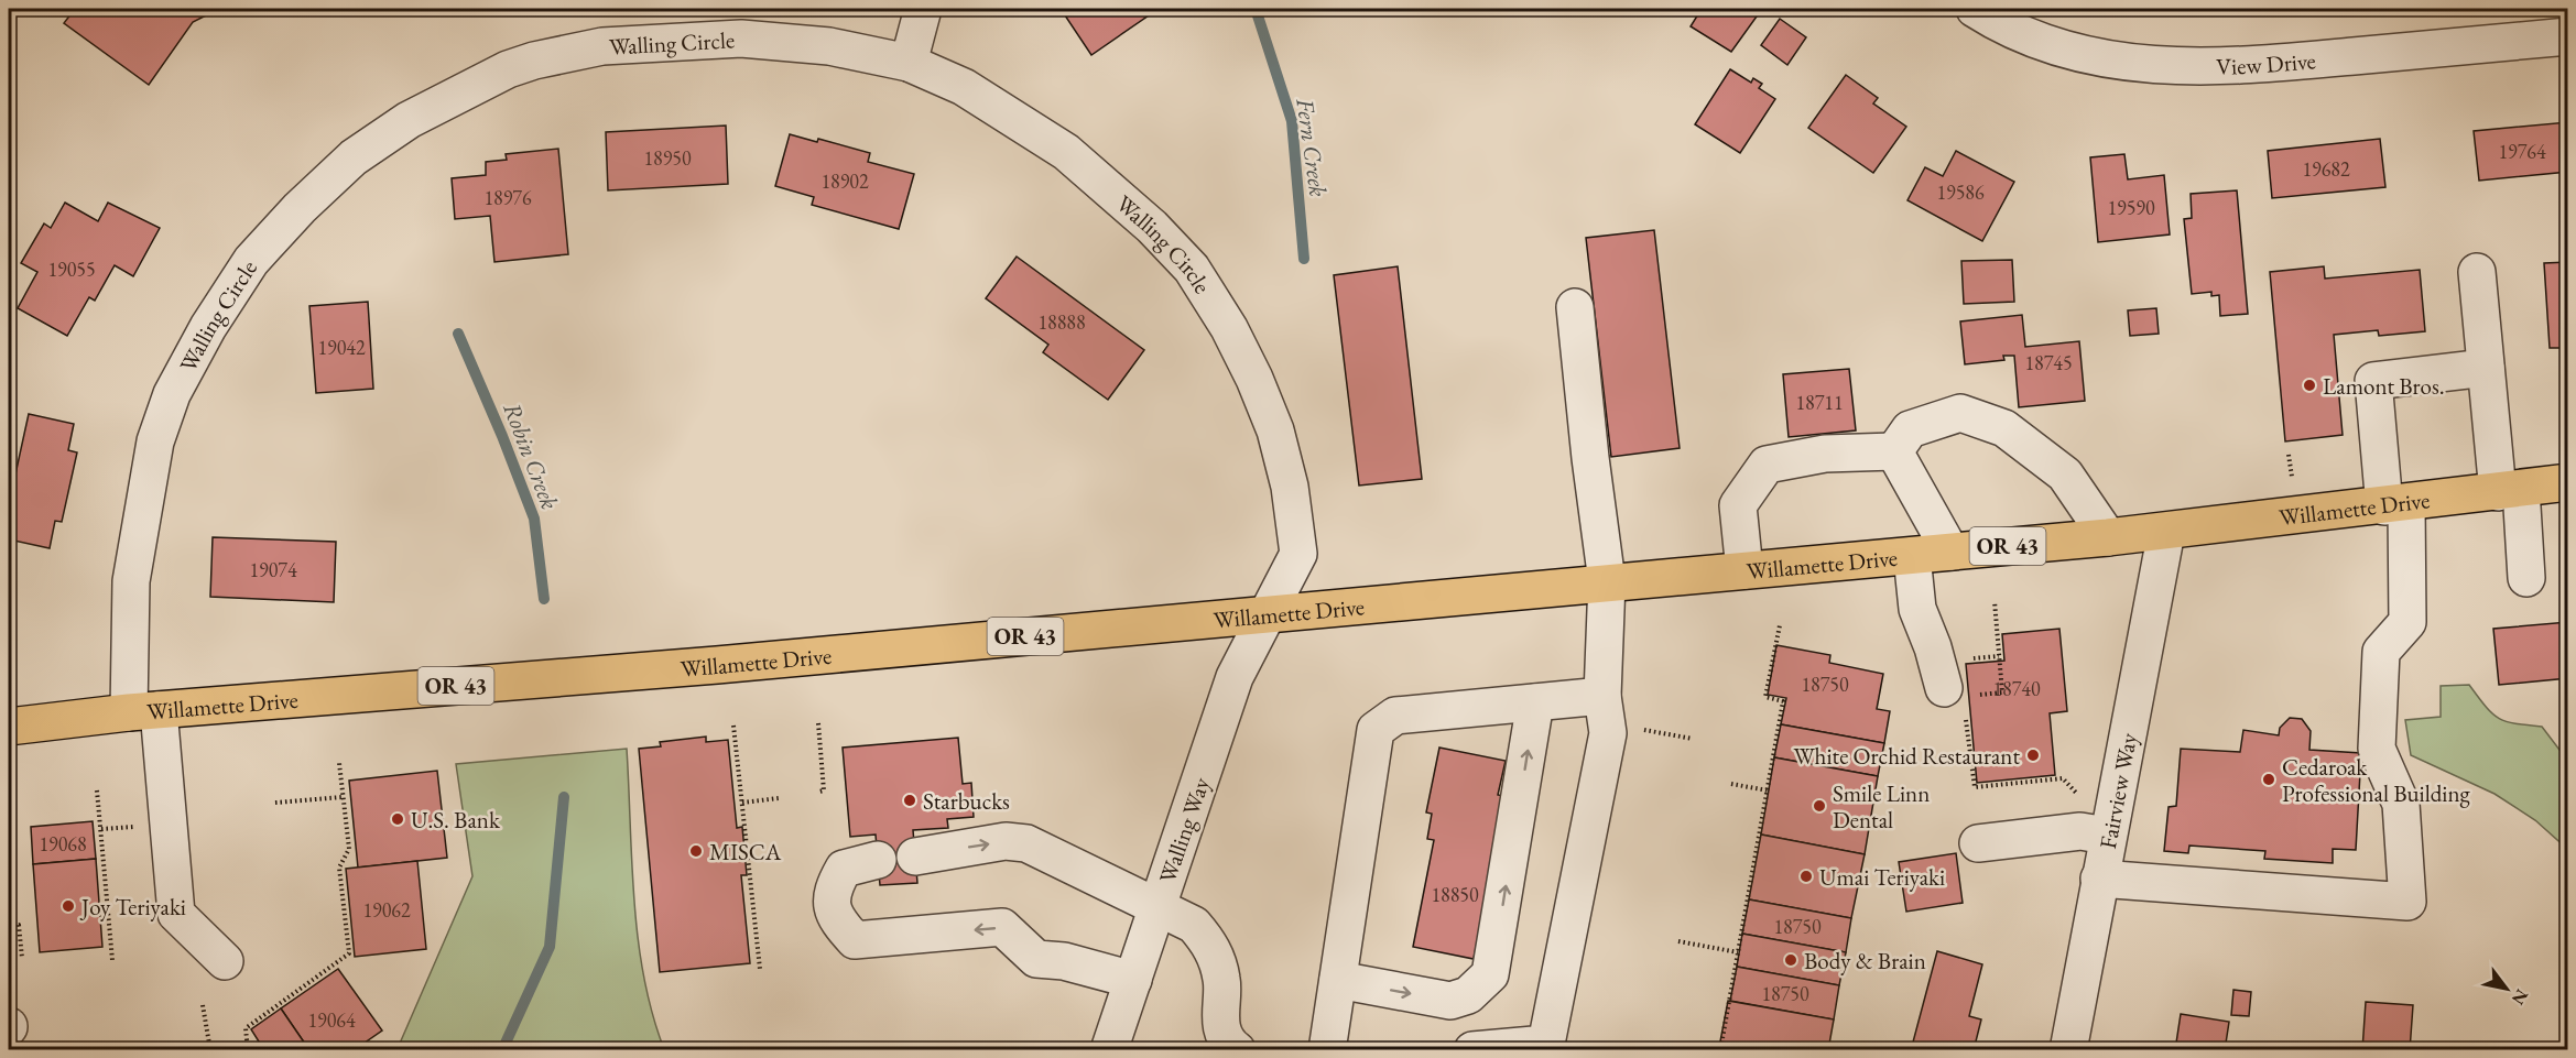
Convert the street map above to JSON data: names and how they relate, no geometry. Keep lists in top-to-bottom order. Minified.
{"streets":{"main road":["Willamette Drive","OR 43"],"street":["Walling Circle","View Drive","Fairview Way","Walling Way"]},"crossings":[["Walling Circle","Willamette Drive"],["Walling Circle","Walling Way"],["Willamette Drive","Fairview Way"],["Willamette Drive","Walling Way"]],"water":["Fern Creek","Robin Creek"],"places":["Lamont Bros.","White Orchid Restaurant","Cedaroak Professional Building","Starbucks","Smile Linn Dental","U.S. Bank","MISCA","Umai Teriyaki","Joy Teriyaki","Body & Brain"],"house_numbers":["19764","18950","19682","18902","19586","18976","19590","19055","18888","19042","18745","18711","19074","18750","18740","19068","18850","19062","18750","18750","19064"],"north":"bottom right"}
